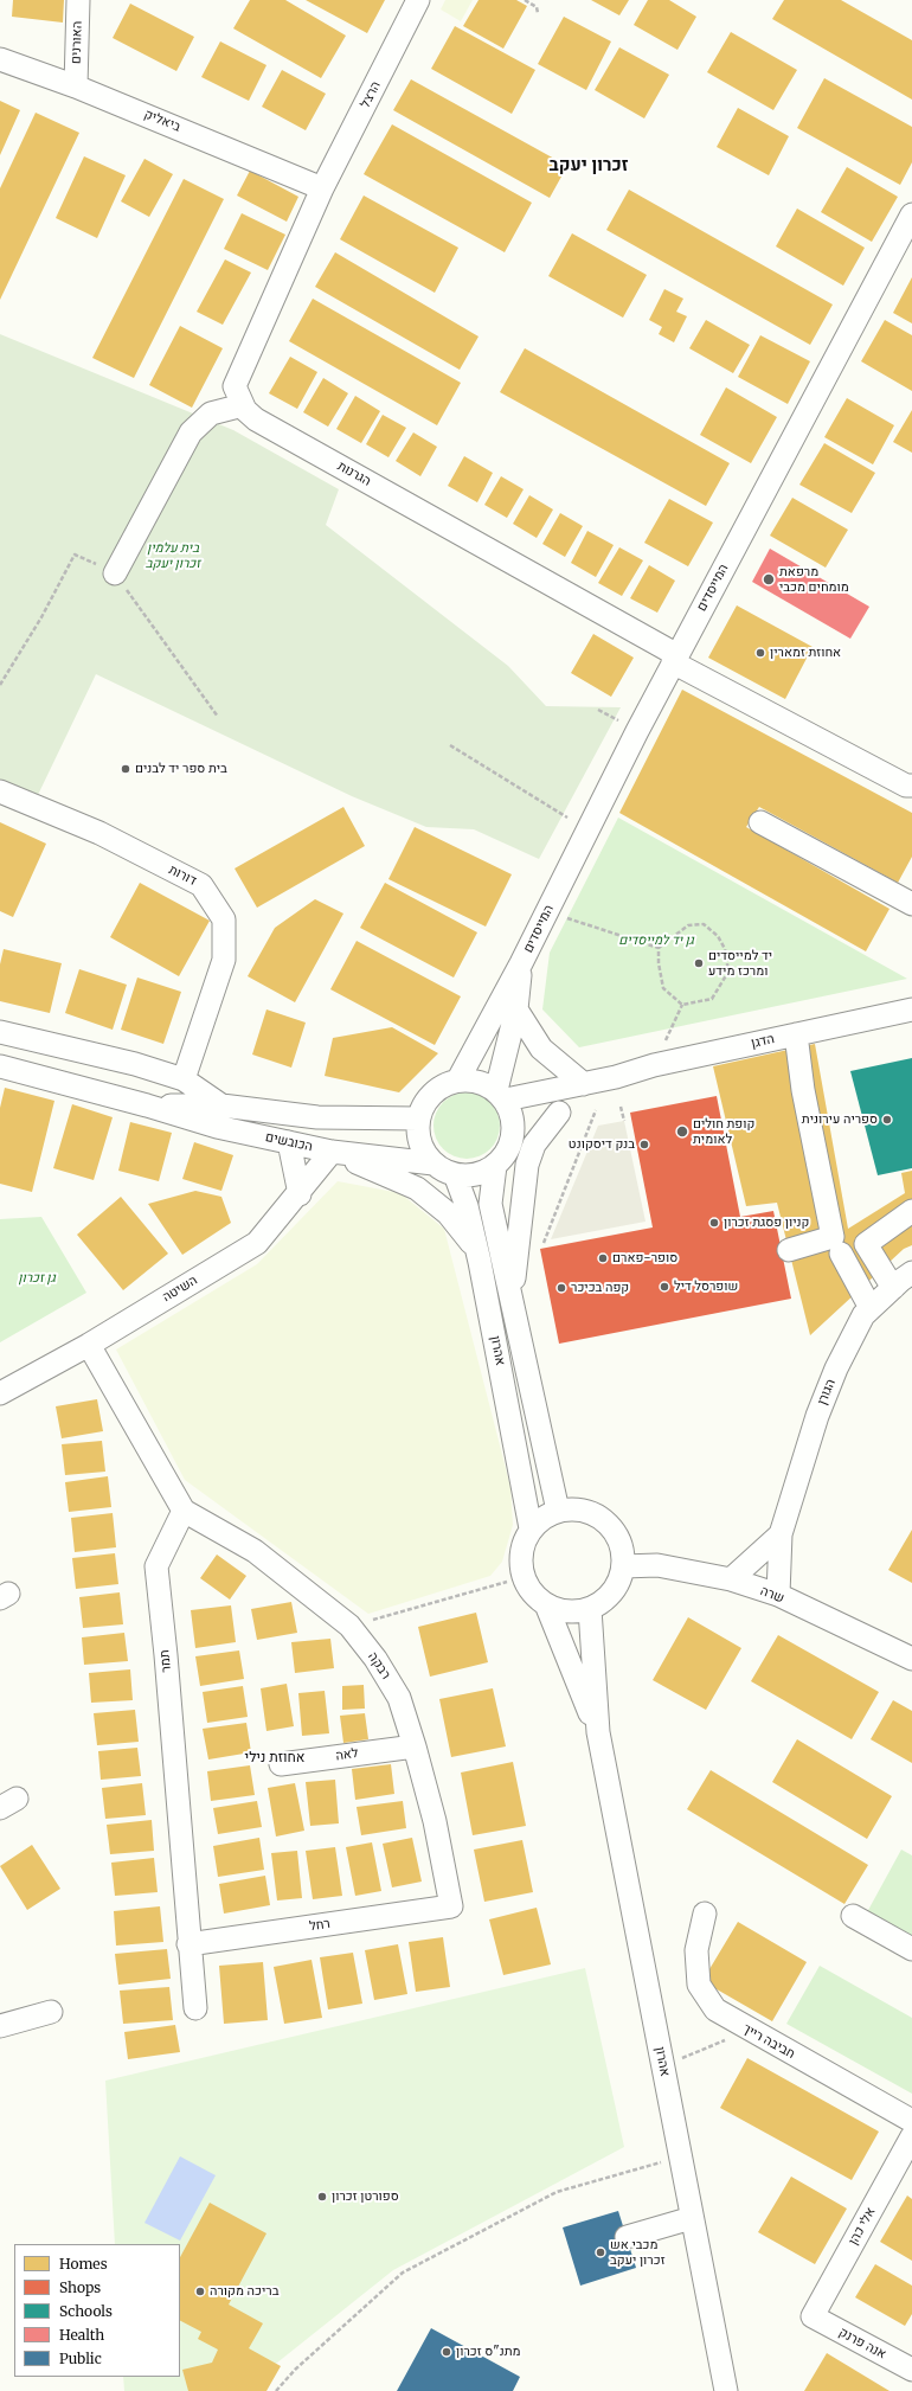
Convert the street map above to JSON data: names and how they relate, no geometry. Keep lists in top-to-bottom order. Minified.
{"streets":{"street":["האורנים","הרצל","ביאליק","הגרנות","המייסדים","דורות","הדגן","הכובשים","השיטה","אהרון","הגורן","שרה","תמר","רבקה","לאה","רחל","חביבה רייך","אלי כהן","אנה פרנק"]},"crossings":[["האורנים","ביאליק"],["הרצל","ביאליק"],["הרצל","הגרנות"],["ביאליק","הגרנות"],["הגרנות","המייסדים"],["המייסדים","הדגן"],["המייסדים","הכובשים"],["המייסדים","אהרון"],["הדגן","הכובשים"],["הדגן","אהרון"],["הכובשים","השיטה"],["הכובשים","אהרון"],["אהרון","שרה"],["הגורן","שרה"],["תמר","רבקה"],["תמר","רחל"],["רבקה","לאה"],["רבקה","רחל"],["אלי כהן","אנה פרנק"]],"districts":["זכרון יעקב","אחוזת נילי"],"parks":["בית עלמין זכרון יעקב","גן יד למייסדים","גן זכרון"],"places":["מרפאת מומחים מכבי","אחוזת זמארין","בית ספר יד לבנים","יד למייסדים ומרכז מידע","ספריה עירונית","קופת חולים לאומית","בנק דיסקונט","קניון פסגת זכרון","סופר-פארם","שופרסל דיל","קפה בכיכר","ספורטן זכרון","מכבי אש זכרון יעקב","בריכה מקורה","מתנ\"ס זכרון"],"legend":["Homes","Shops","Schools","Health","Public"]}
